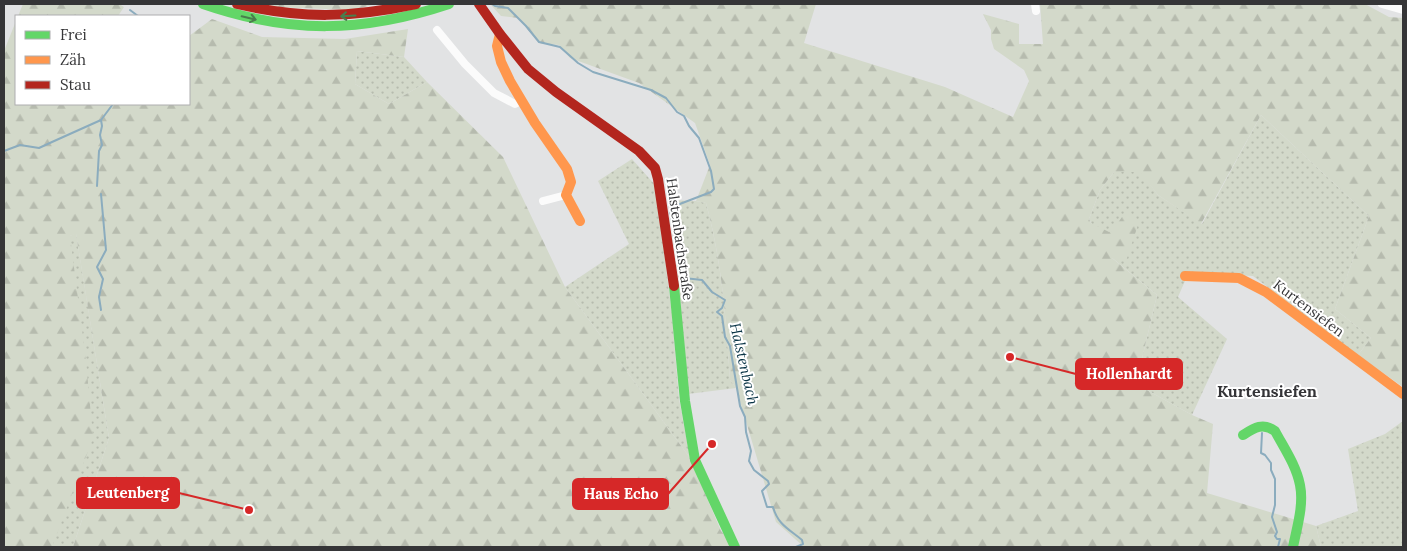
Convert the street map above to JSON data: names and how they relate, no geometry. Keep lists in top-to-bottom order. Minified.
{"streets":{"main road":["Halstenbachstraße","Kurtensiefen"]},"districts":["Kurtensiefen"],"water":["Halstenbach"],"places":["Hollenhardt","Haus Echo","Leutenberg"],"legend":["Frei","Zäh","Stau"]}
